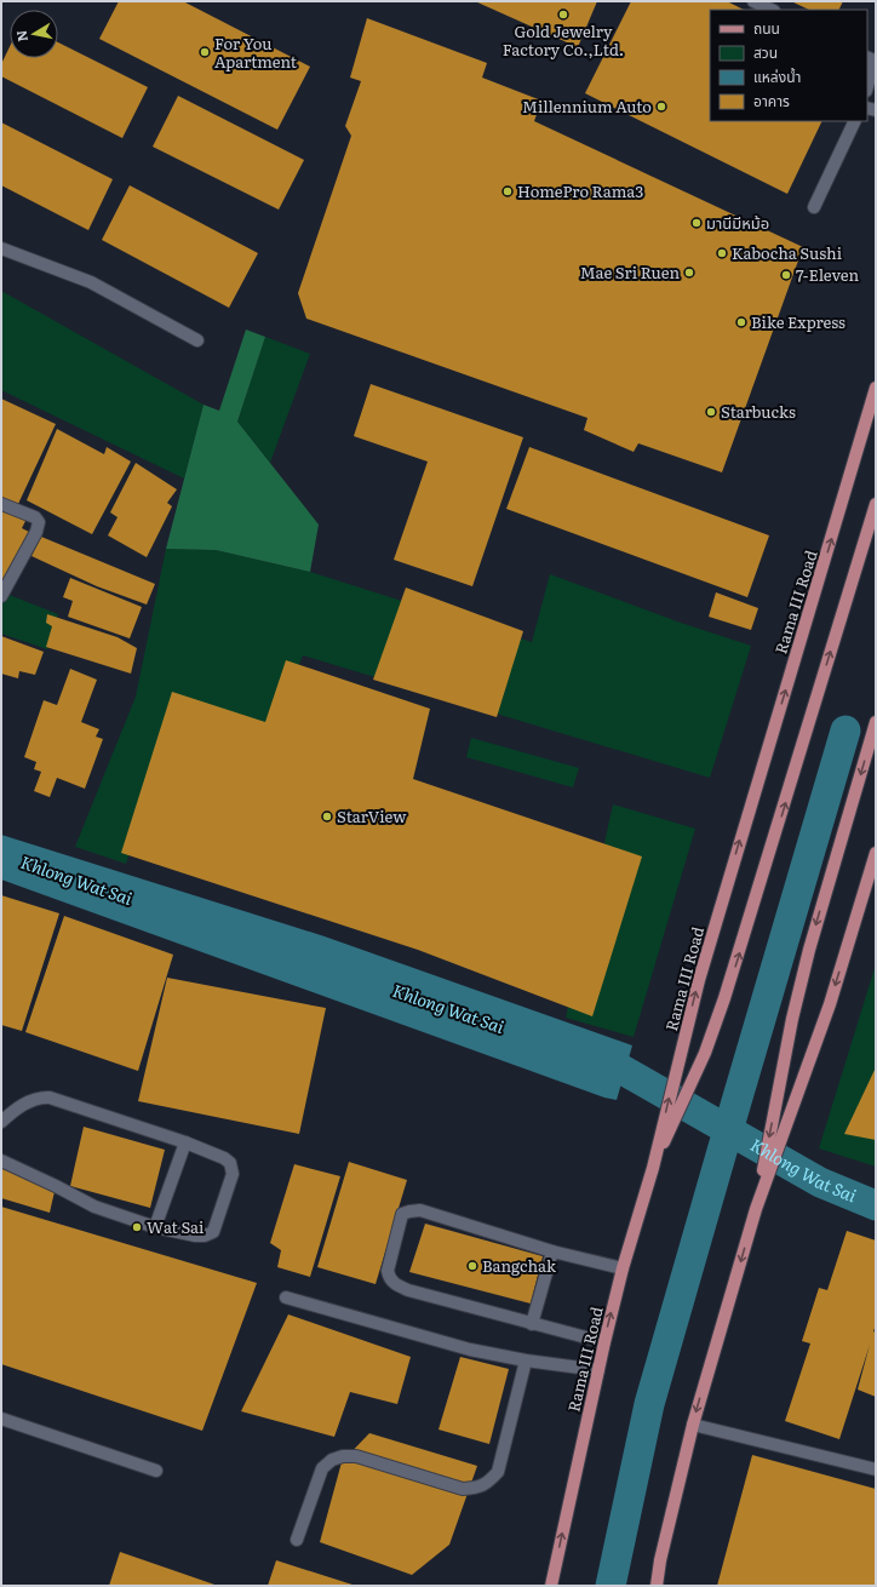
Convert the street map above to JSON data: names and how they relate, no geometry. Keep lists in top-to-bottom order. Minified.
{"streets":{"main road":["Rama III Road"]},"water":["Khlong Wat Sai"],"places":["Gold Jewelry Factory Co.,Ltd.","For You Apartment","Millennium Auto","HomePro Rama3","มานีมีหม้อ","Kabocha Sushi","Mae Sri Ruen","7-Eleven","Bike Express","Starbucks","StarView","Wat Sai","Bangchak"],"legend":["ถนน","สวน","แหล่งน้ำ","อาคาร"],"north":"left"}
